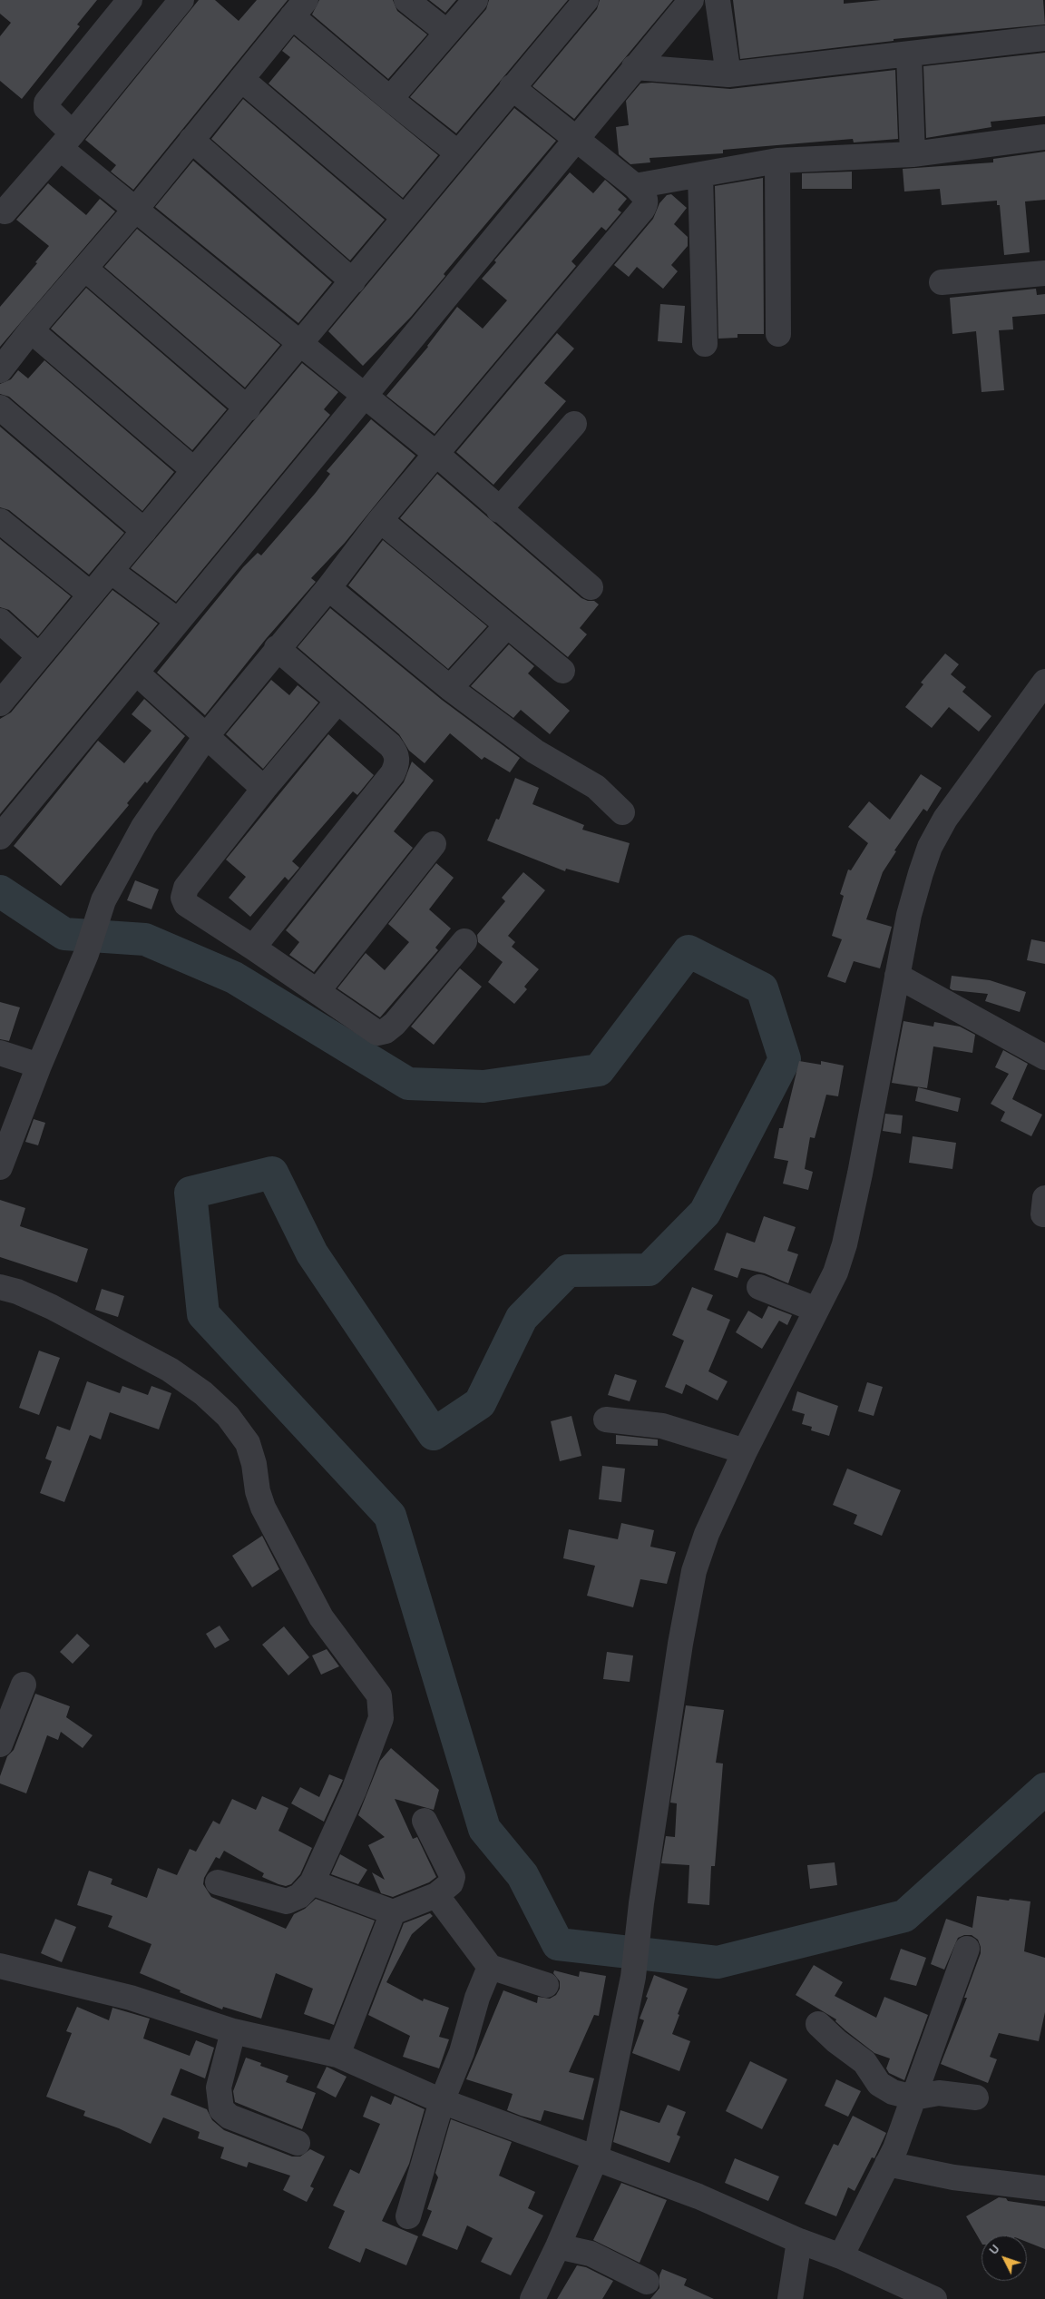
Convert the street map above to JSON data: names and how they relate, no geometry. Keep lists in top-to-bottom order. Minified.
{"north":"top left"}
